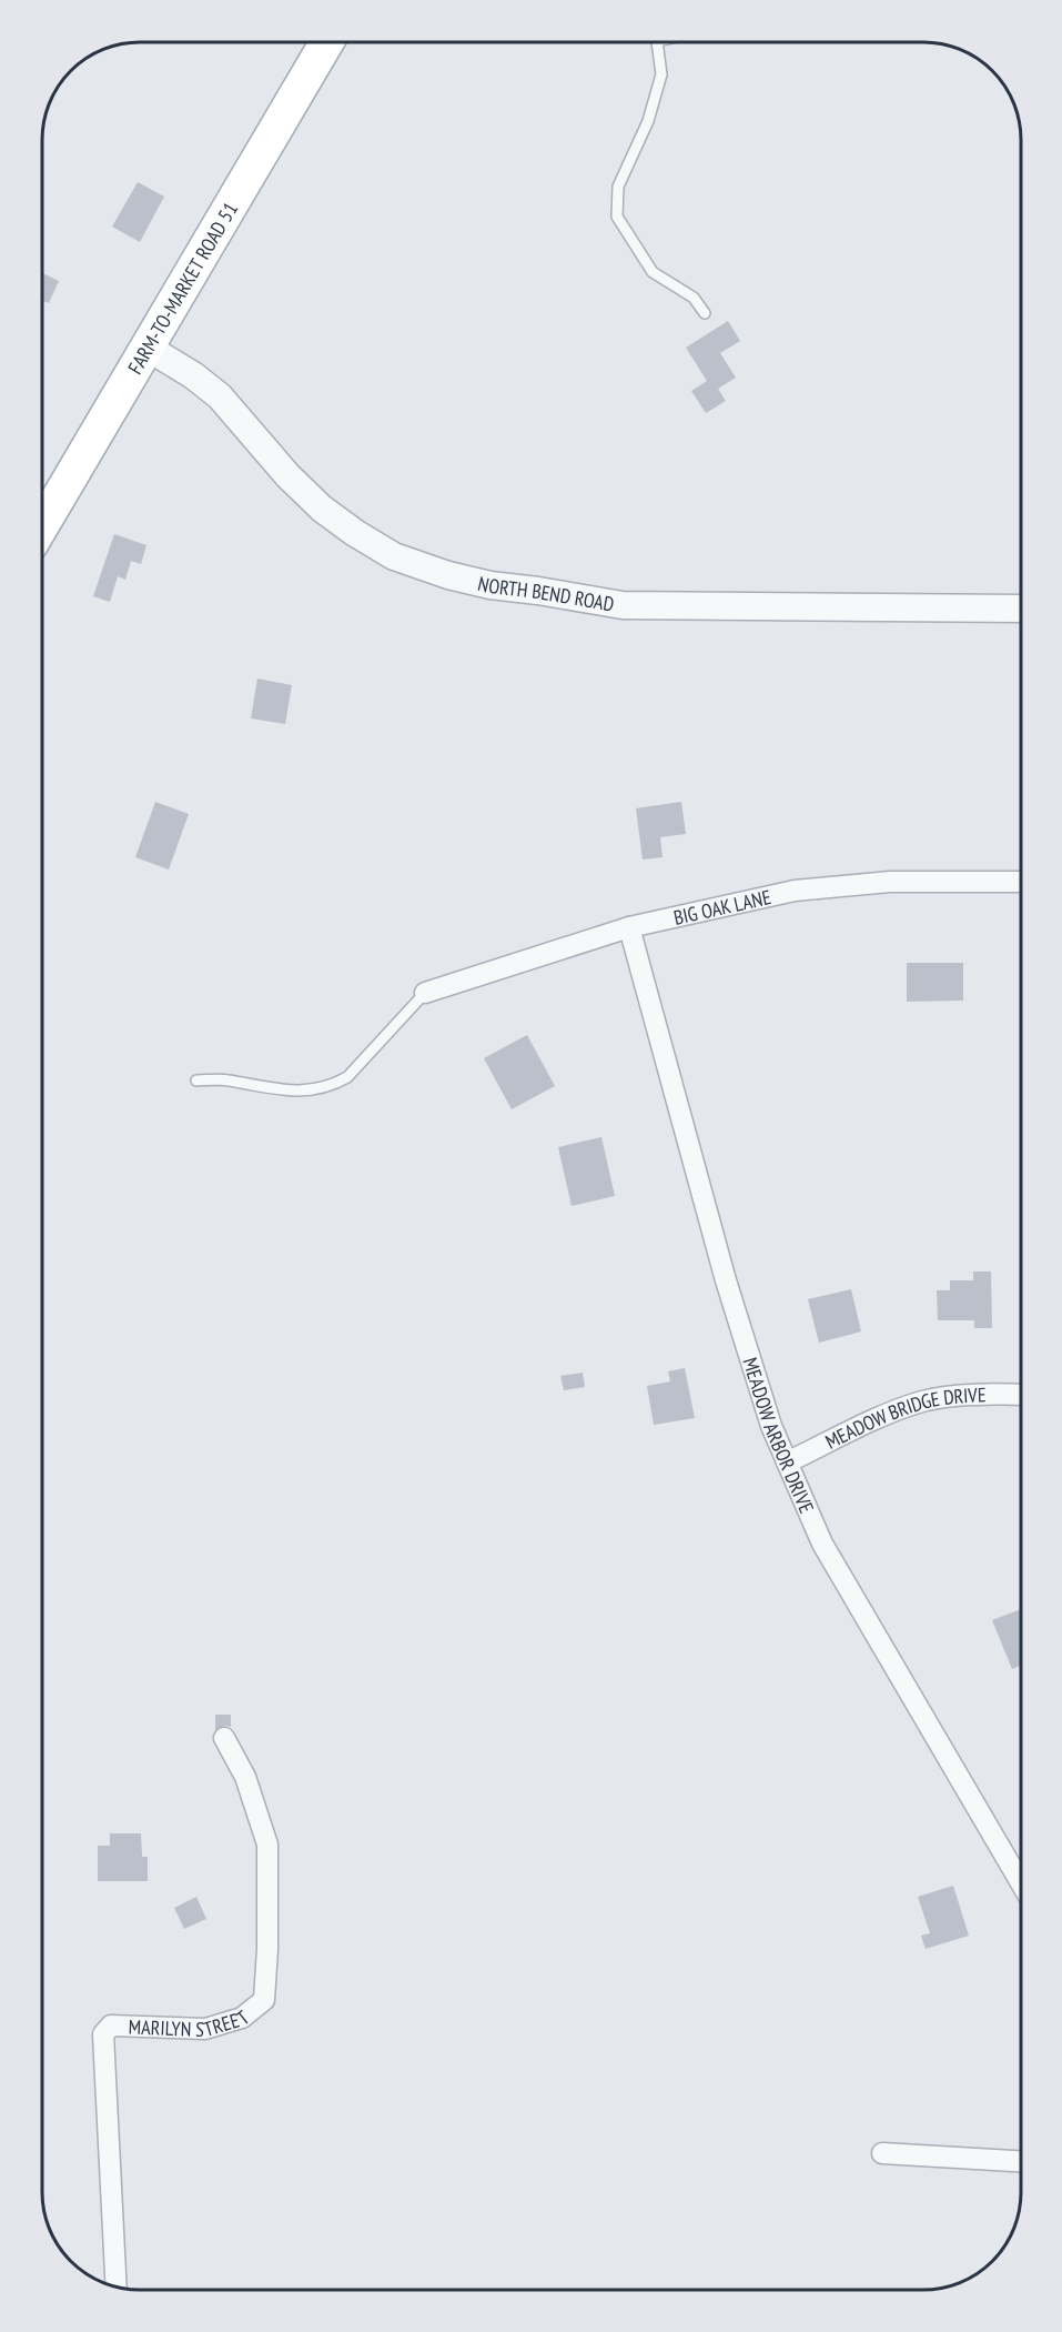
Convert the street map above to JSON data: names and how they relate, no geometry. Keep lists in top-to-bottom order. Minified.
{"streets":{"main road":["FARM-TO-MARKET ROAD 51"],"street":["NORTH BEND ROAD","BIG OAK LANE","MEADOW BRIDGE DRIVE","MEADOW ARBOR DRIVE","MARILYN STREET"]},"crossings":[["FARM-TO-MARKET ROAD 51","NORTH BEND ROAD"],["BIG OAK LANE","MEADOW ARBOR DRIVE"],["MEADOW BRIDGE DRIVE","MEADOW ARBOR DRIVE"]]}
